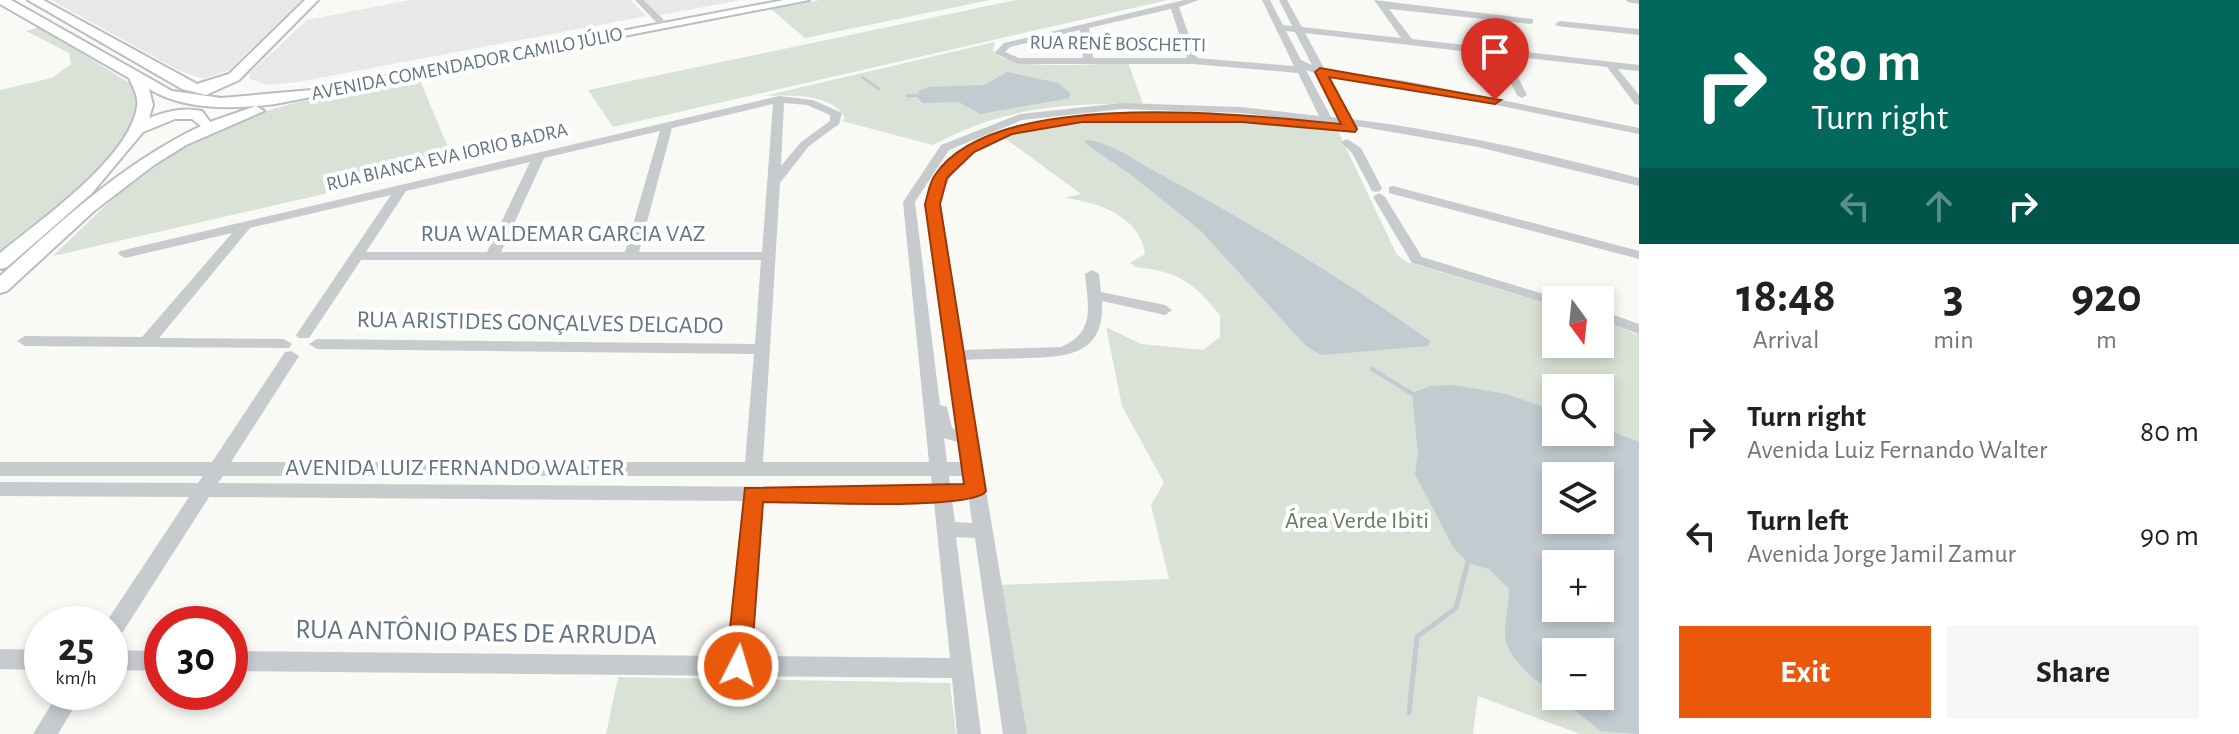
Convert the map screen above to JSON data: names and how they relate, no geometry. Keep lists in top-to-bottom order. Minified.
{"streets":{"main road":["AVENIDA COMENDADOR CAMILO JÚLIO"],"street":["RUA RENÊ BOSCHETTI","RUA BIANCA EVA IORIO BADRA","RUA WALDEMAR GARCIA VAZ","RUA ARISTIDES GONÇALVES DELGADO","AVENIDA LUIZ FERNANDO WALTER","RUA ANTÔNIO PAES DE ARRUDA"]},"parks":["Área Verde Ibiti"],"north":"bottom","page":{"turn":["80 m","Turn right"],"eta":["18:48","Arrival","3","min","920","m"],"map_buttons":["+","−"],"list":[{"name":"Turn right","note":"Avenida Luiz Fernando Walter","value":"80 m"},{"name":"Turn left","note":"Avenida Jorge Jamil Zamur","value":"90 m"}],"speed":"25 km/h","limit":"30","buttons":["Exit","Share"]}}
